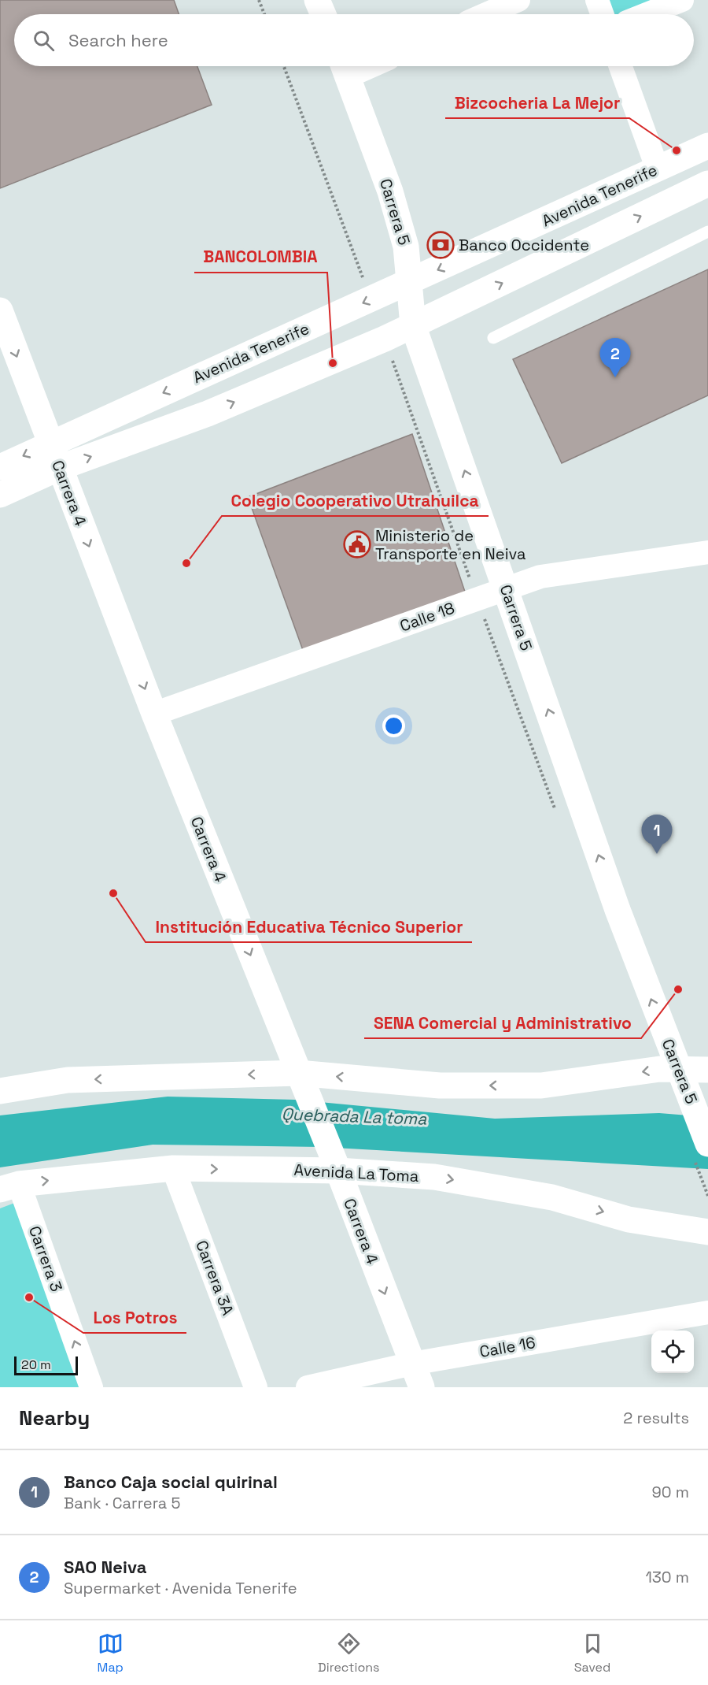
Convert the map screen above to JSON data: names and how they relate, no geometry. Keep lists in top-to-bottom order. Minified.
{"streets":{"main road":["Avenida Tenerife","Carrera 5","Carrera 4","Avenida La Toma"],"street":["Calle 18","Carrera 3","Carrera 3A","Calle 16"]},"crossings":[["Avenida Tenerife","Carrera 5"],["Avenida Tenerife","Carrera 4"],["Carrera 5","Calle 18"],["Carrera 4","Calle 18"],["Carrera 4","Avenida La Toma"],["Carrera 4","Calle 16"],["Avenida La Toma","Carrera 3"],["Avenida La Toma","Carrera 3A"]],"one_way":["Carrera 5","Carrera 4","Carrera 3"],"water":["Quebrada La toma"],"places":{"other":["Bizcocheria La Mejor","BANCOLOMBIA","Colegio Cooperativo Utrahuilca","Institución Educativa Técnico Superior","SENA Comercial y Administrativo","Los Potros"],"bank":["Banco Occidente"],"public building":["Ministerio de Transporte en Neiva"]},"scale_bar":"20 m","page":{"search":"Search here","pins":["2","1"],"scale":"20 m","heading":["Nearby","2 results"],"list":[{"mark":"1","name":"Banco Caja social quirinal","note":"Bank · Carrera 5","value":"90 m"},{"mark":"2","name":"SAO Neiva","note":"Supermarket · Avenida Tenerife","value":"130 m"}],"nav":["Map","Directions","Saved"]}}
